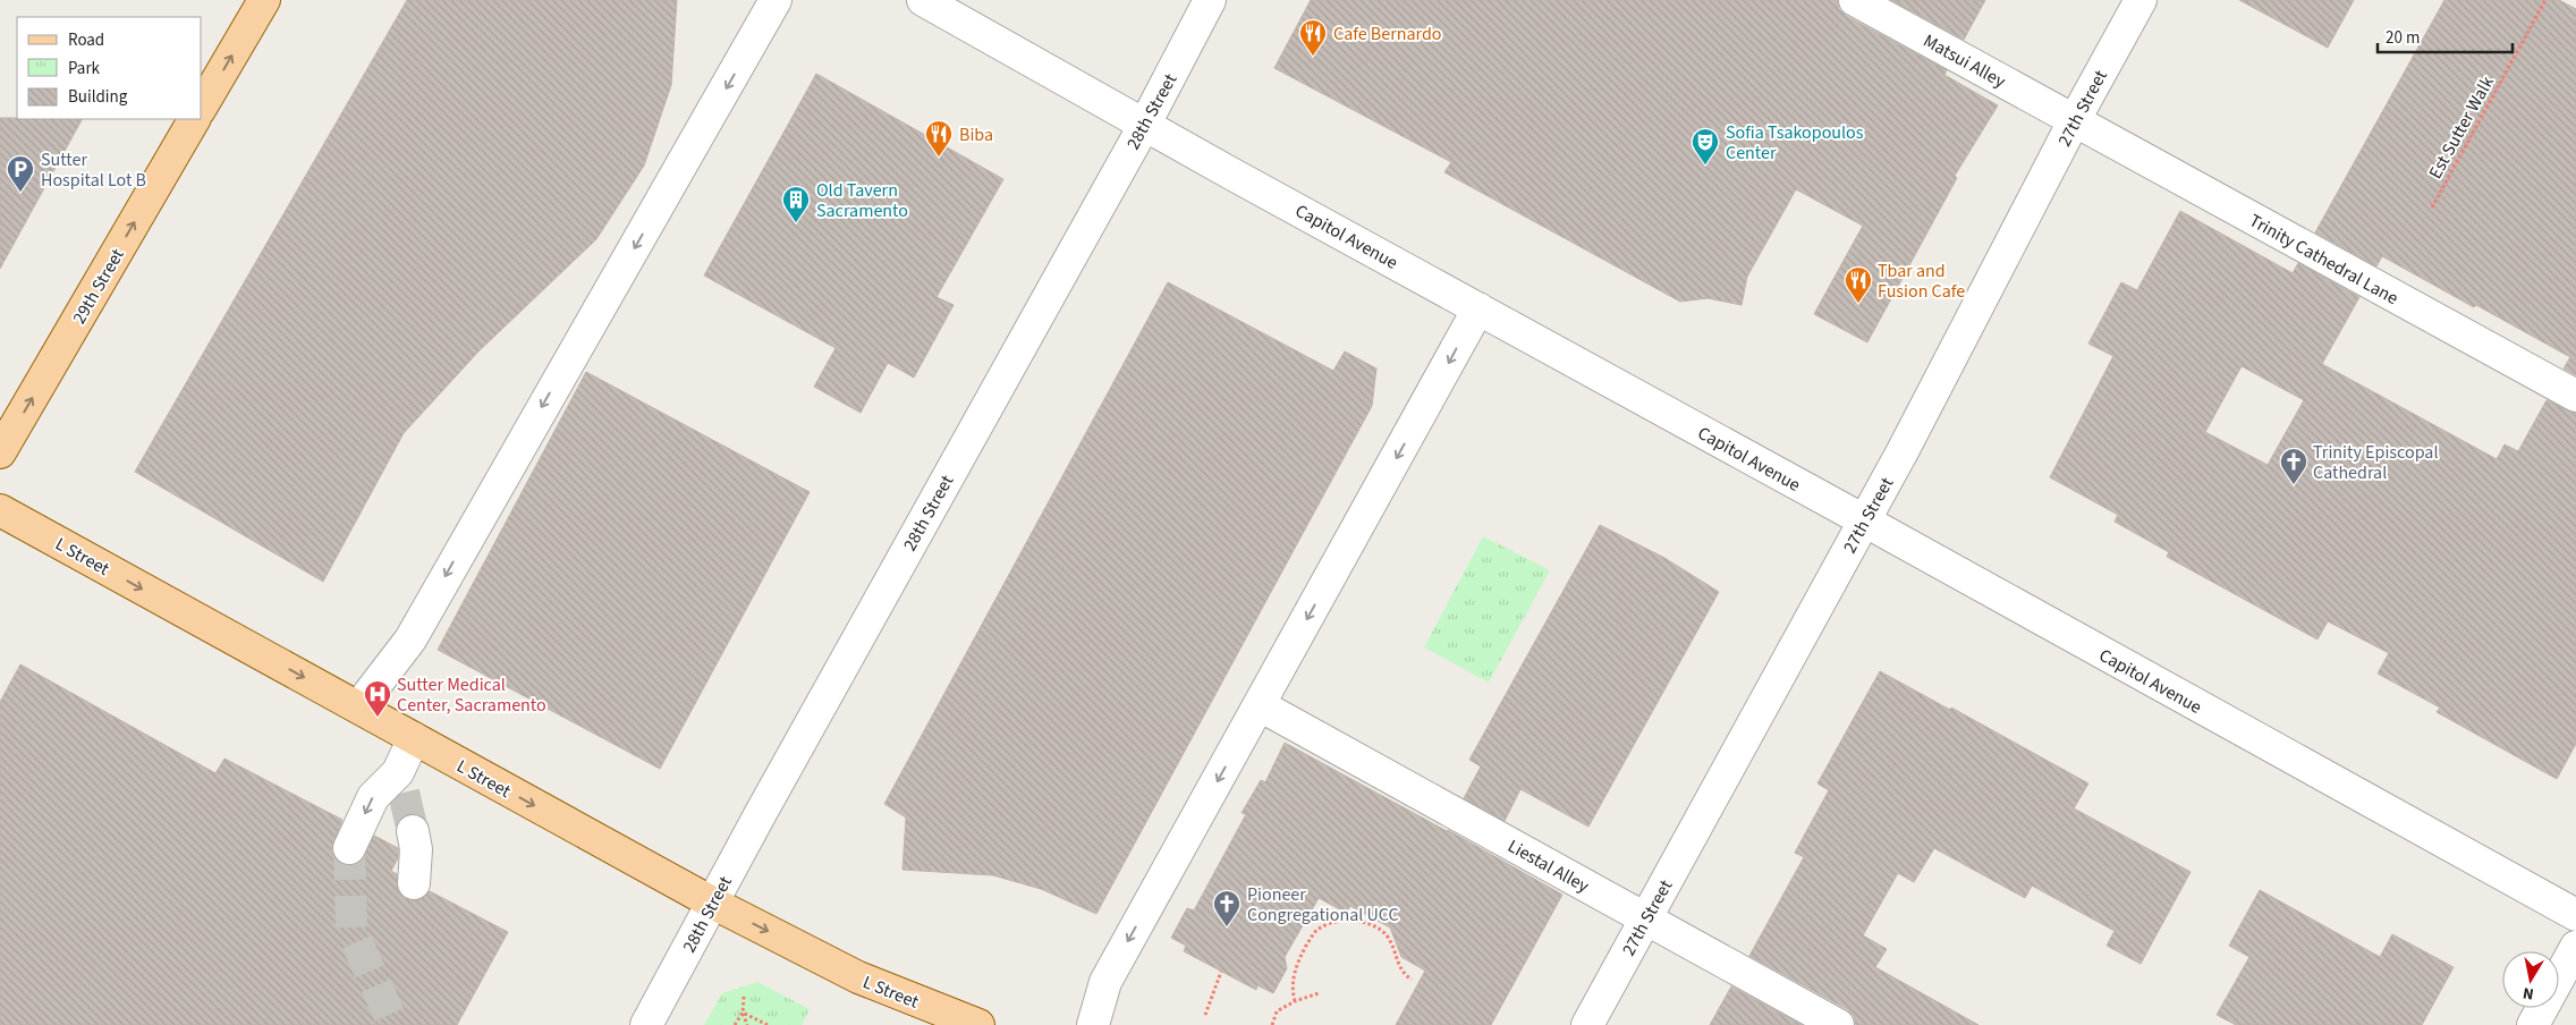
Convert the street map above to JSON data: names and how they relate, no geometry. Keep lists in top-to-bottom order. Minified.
{"streets":{"main road":["29th Street","L Street"],"street":["Matsui Alley","27th Street","28th Street","Capitol Avenue","Trinity Cathedral Lane","Liestal Alley"],"path":["Est Sutter Walk"]},"crossings":[["Matsui Alley","27th Street"],["Matsui Alley","Trinity Cathedral Lane"],["27th Street","Capitol Avenue"],["27th Street","Trinity Cathedral Lane"],["27th Street","Liestal Alley"],["28th Street","Capitol Avenue"],["28th Street","L Street"]],"one_way":["29th Street","L Street"],"places":{"restaurant":["Cafe Bernardo","Biba","Tbar and Fusion Cafe"],"theatre":["Sofia Tsakopoulos Center"],"parking":["Sutter Hospital Lot B"],"building":["Old Tavern Sacramento"],"church":["Trinity Episcopal Cathedral","Pioneer Congregational UCC"],"hospital":["Sutter Medical Center, Sacramento"]},"legend":["Road","Park","Building"],"scale_bar":"20 m","north":"bottom"}
